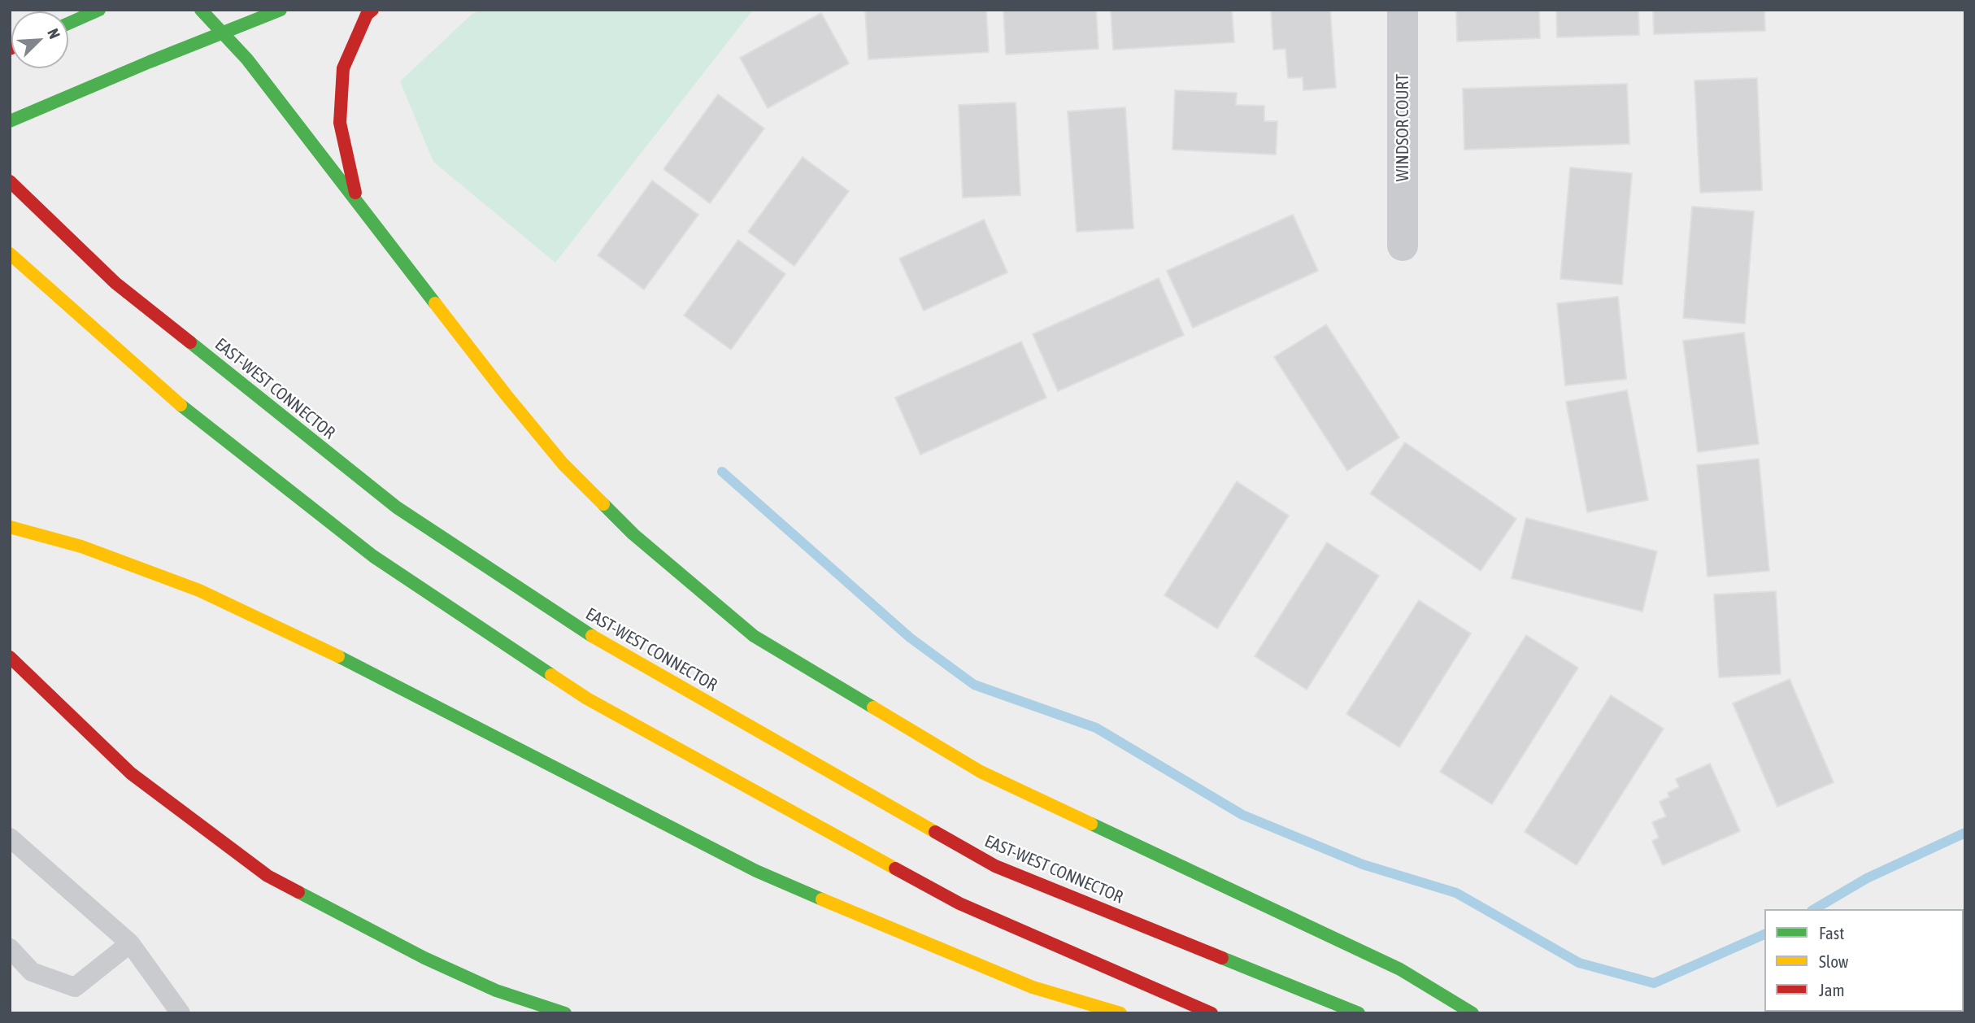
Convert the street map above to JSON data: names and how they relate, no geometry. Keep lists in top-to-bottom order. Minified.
{"streets":{"main road":["EAST-WEST CONNECTOR"],"street":["WINDSOR COURT"]},"legend":["Fast","Slow","Jam"],"north":"top right"}
